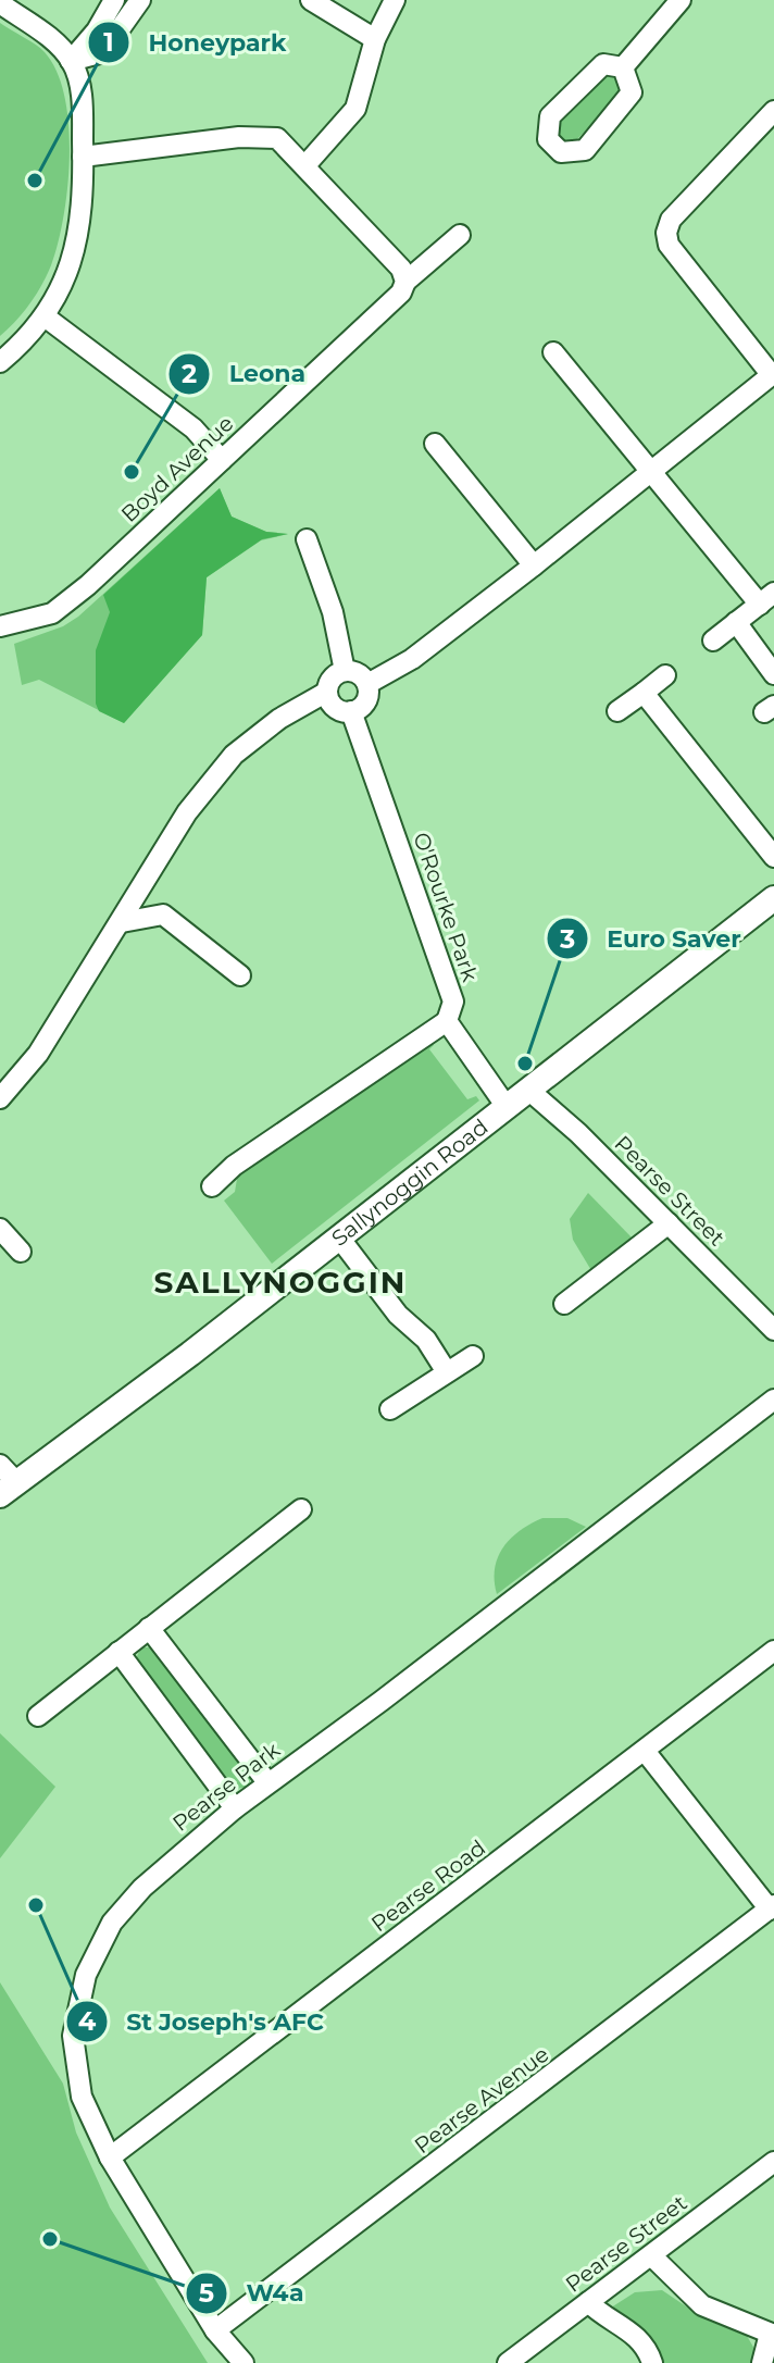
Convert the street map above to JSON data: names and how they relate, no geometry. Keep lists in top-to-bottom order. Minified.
{"streets":{"street":["Boyd Avenue","O'Rourke Park","Sallynoggin Road","Pearse Street","Pearse Park","Pearse Road","Pearse Avenue"]},"crossings":[["Sallynoggin Road","Pearse Street"],["Pearse Park","Pearse Road"],["Pearse Park","Pearse Avenue"]],"districts":["SALLYNOGGIN"],"places":["Honeypark","Leona","Euro Saver","St Joseph's AFC","W4a"]}
